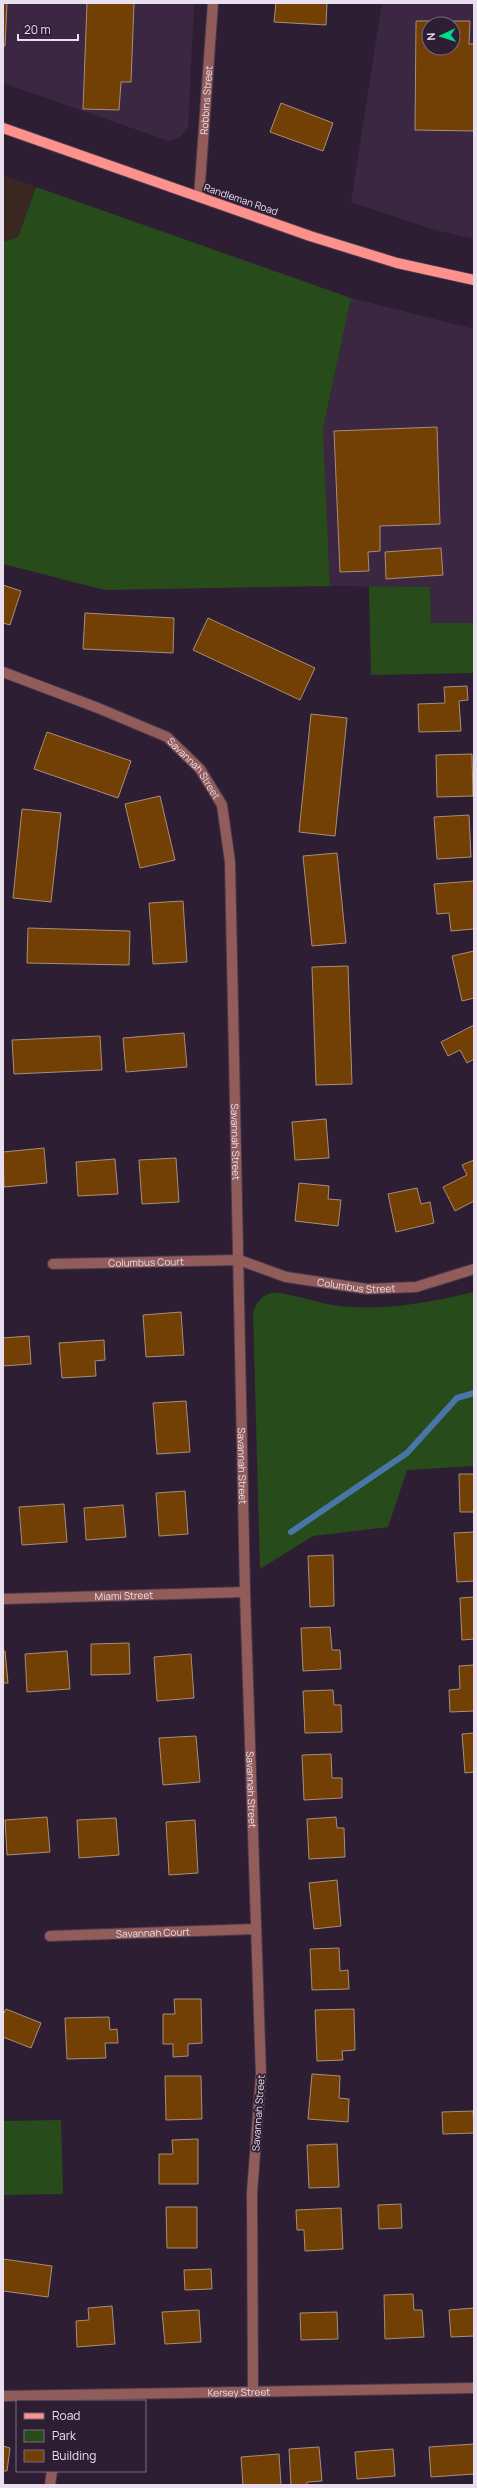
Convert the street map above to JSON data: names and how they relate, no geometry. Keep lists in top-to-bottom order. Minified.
{"streets":{"main road":["Randleman Road"],"street":["Robbins Street","Savannah Street","Columbus Court","Columbus Street","Miami Street","Savannah Court","Kersey Street"]},"crossings":[["Robbins Street","Randleman Road"],["Savannah Street","Columbus Court"],["Savannah Street","Columbus Street"],["Savannah Street","Miami Street"],["Savannah Street","Savannah Court"],["Savannah Street","Kersey Street"],["Columbus Court","Columbus Street"]],"legend":["Road","Park","Building"],"scale_bar":"20 m","north":"left"}
